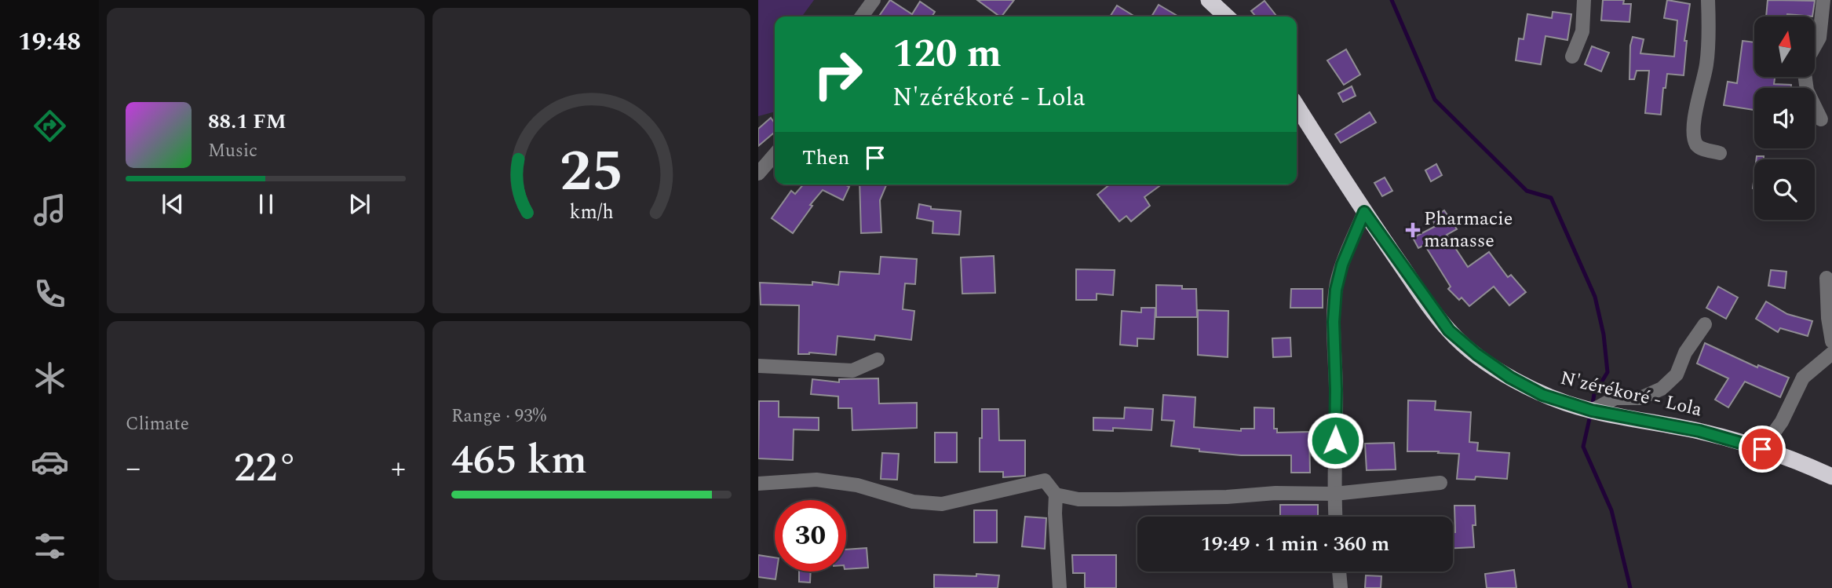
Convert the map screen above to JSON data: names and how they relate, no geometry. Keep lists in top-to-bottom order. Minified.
{"streets":{"highway":["N'zérékoré - Lola"]},"places":{"health":["Pharmacie manasse"]},"north":"top","page":{"tabs":"19:48","turn":["120 m","N'zérékoré - Lola"],"song":["88.1 FM","Music"],"then":"Then","tile":["Climate",["Range · 93%","465 km"]],"heat":["−","22°","+"],"limit":"30","trip":"19:49 · 1 min · 360 m","gauge":["25","km/h"]}}
